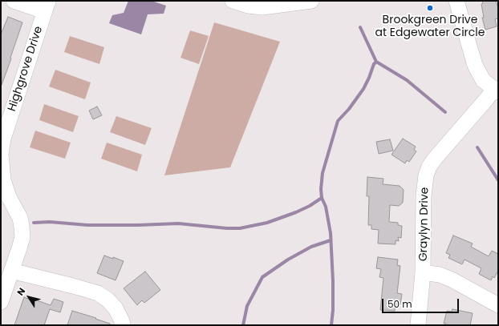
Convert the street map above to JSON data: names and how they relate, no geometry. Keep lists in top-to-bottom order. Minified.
{"streets":{"street":["Highgrove Drive","Graylyn Drive"]},"places":["Brookgreen Drive at Edgewater Circle"],"scale_bar":"50 m","north":"top left"}
